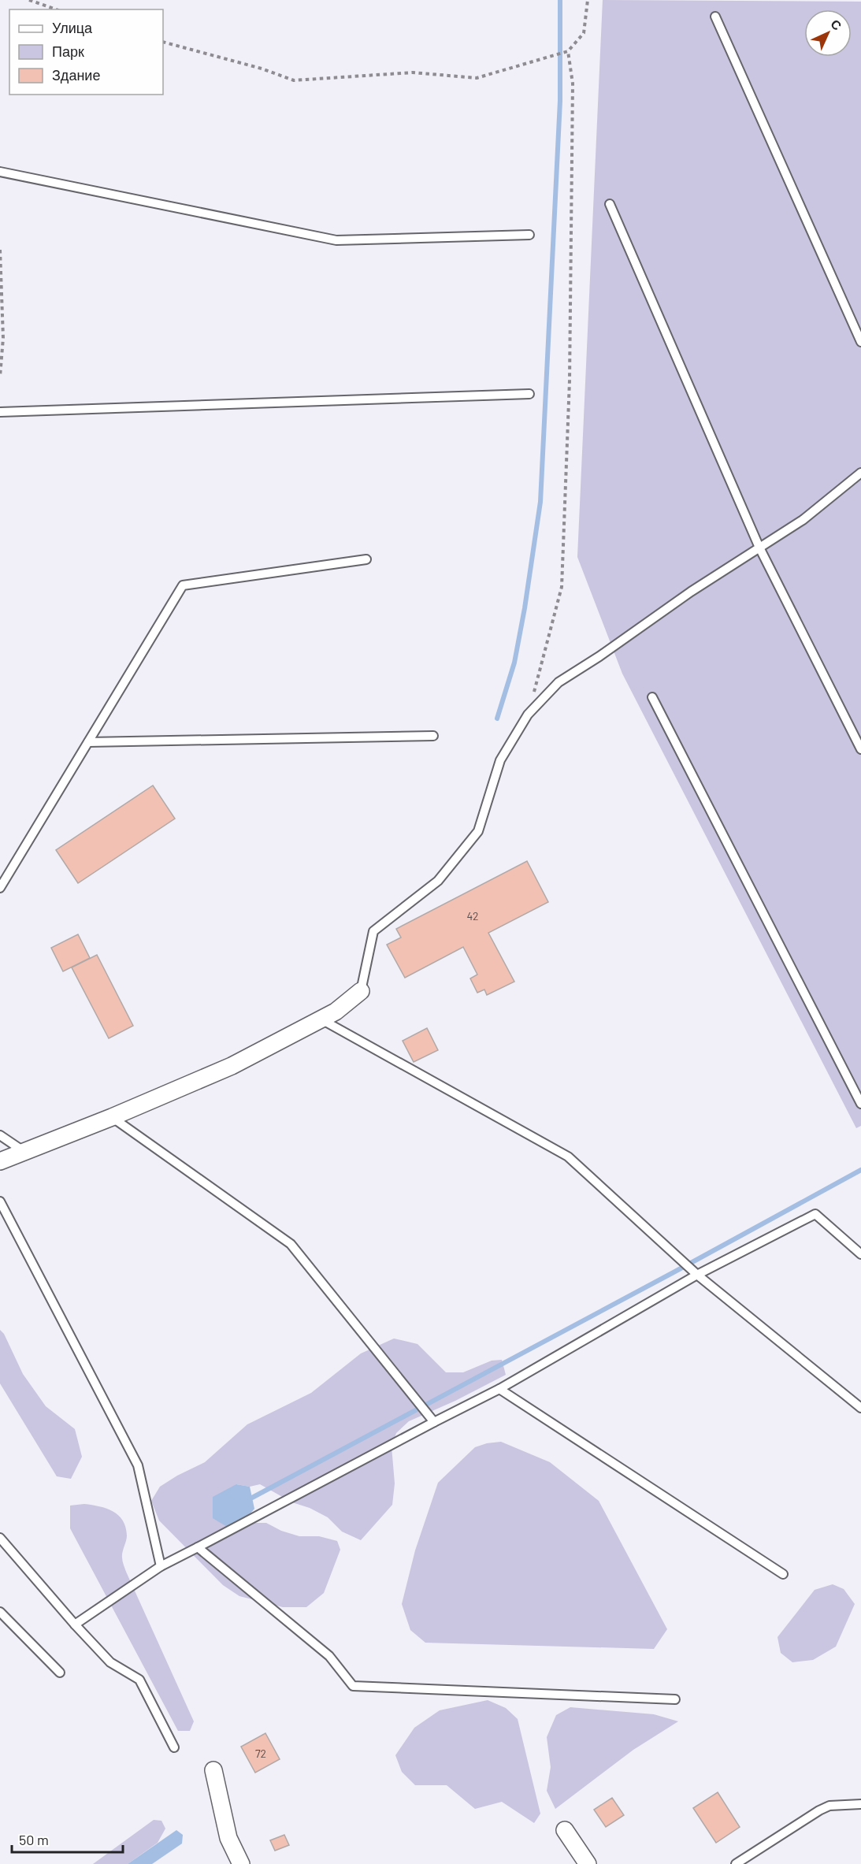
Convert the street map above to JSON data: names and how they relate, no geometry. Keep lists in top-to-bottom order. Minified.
{"house_numbers":["42","72"],"legend":["Улица","Парк","Здание"],"scale_bar":"50 m","north":"top right"}
